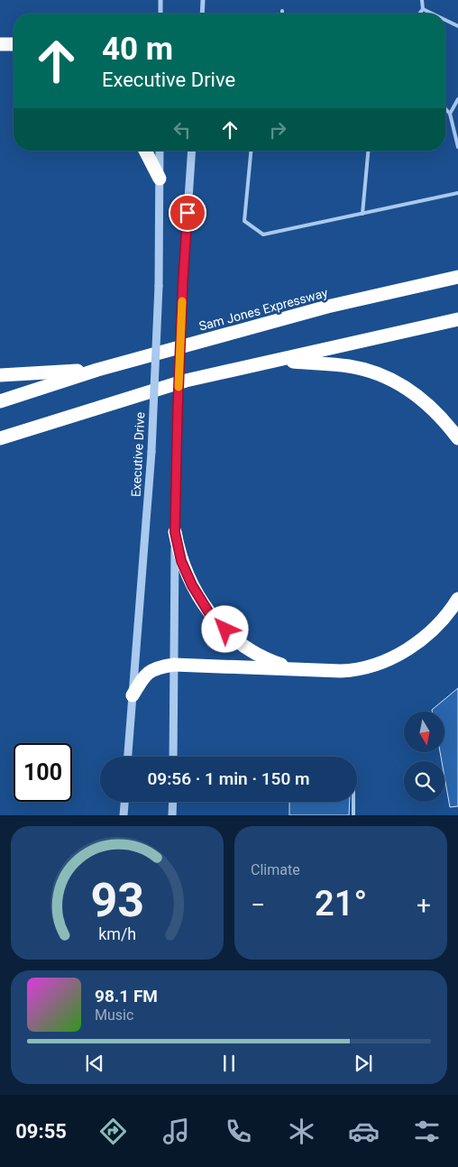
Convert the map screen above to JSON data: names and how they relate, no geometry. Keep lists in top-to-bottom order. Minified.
{"streets":{"highway":["Sam Jones Expressway"],"street":["Executive Drive"]},"north":"bottom","page":{"turn":["40 m","Executive Drive"],"limit":"100","trip":"09:56 · 1 min · 150 m","tile":"Climate","heat":["−","21°","+"],"song":["98.1 FM","Music"],"tabs":"09:55","gauge":["93","km/h"]}}
